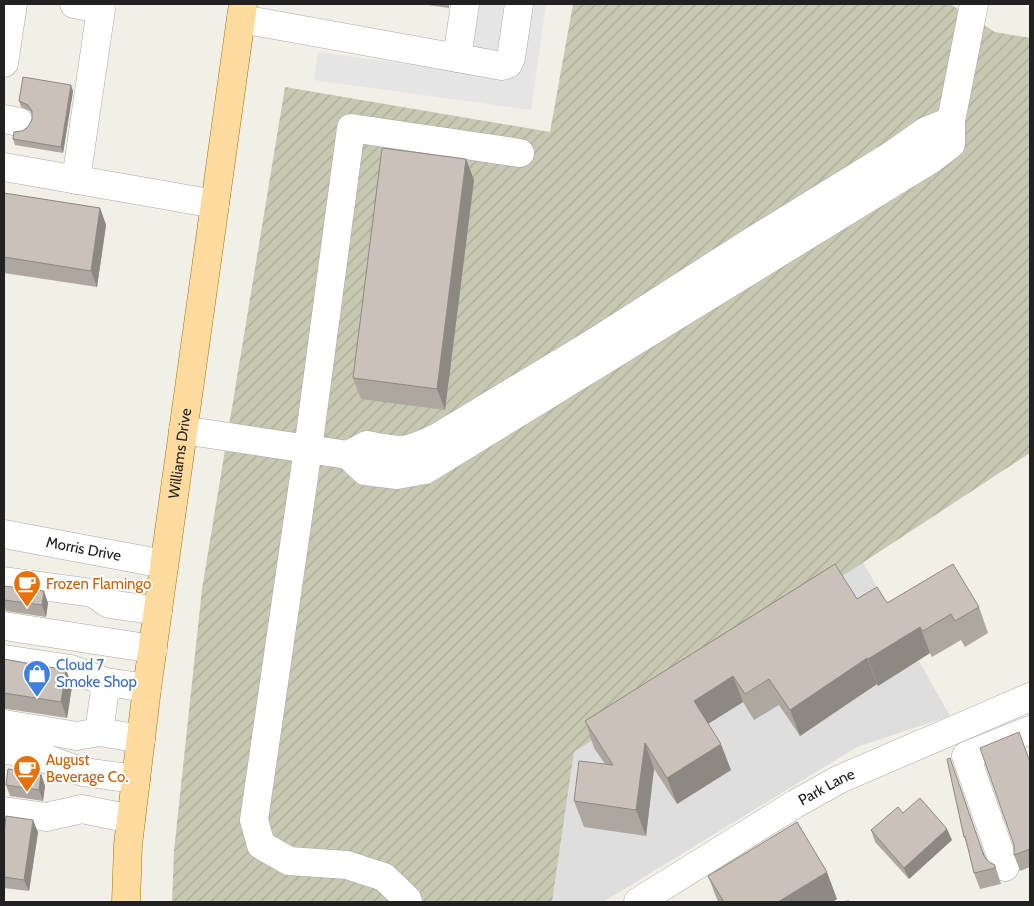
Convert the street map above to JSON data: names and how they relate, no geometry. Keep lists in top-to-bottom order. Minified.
{"streets":{"main road":["Williams Drive"],"street":["Morris Drive","Park Lane"]},"crossings":[["Williams Drive","Morris Drive"]],"places":{"cafe":["Frozen Flamingo","August Beverage Co."],"shop":["Cloud 7 Smoke Shop"]}}
